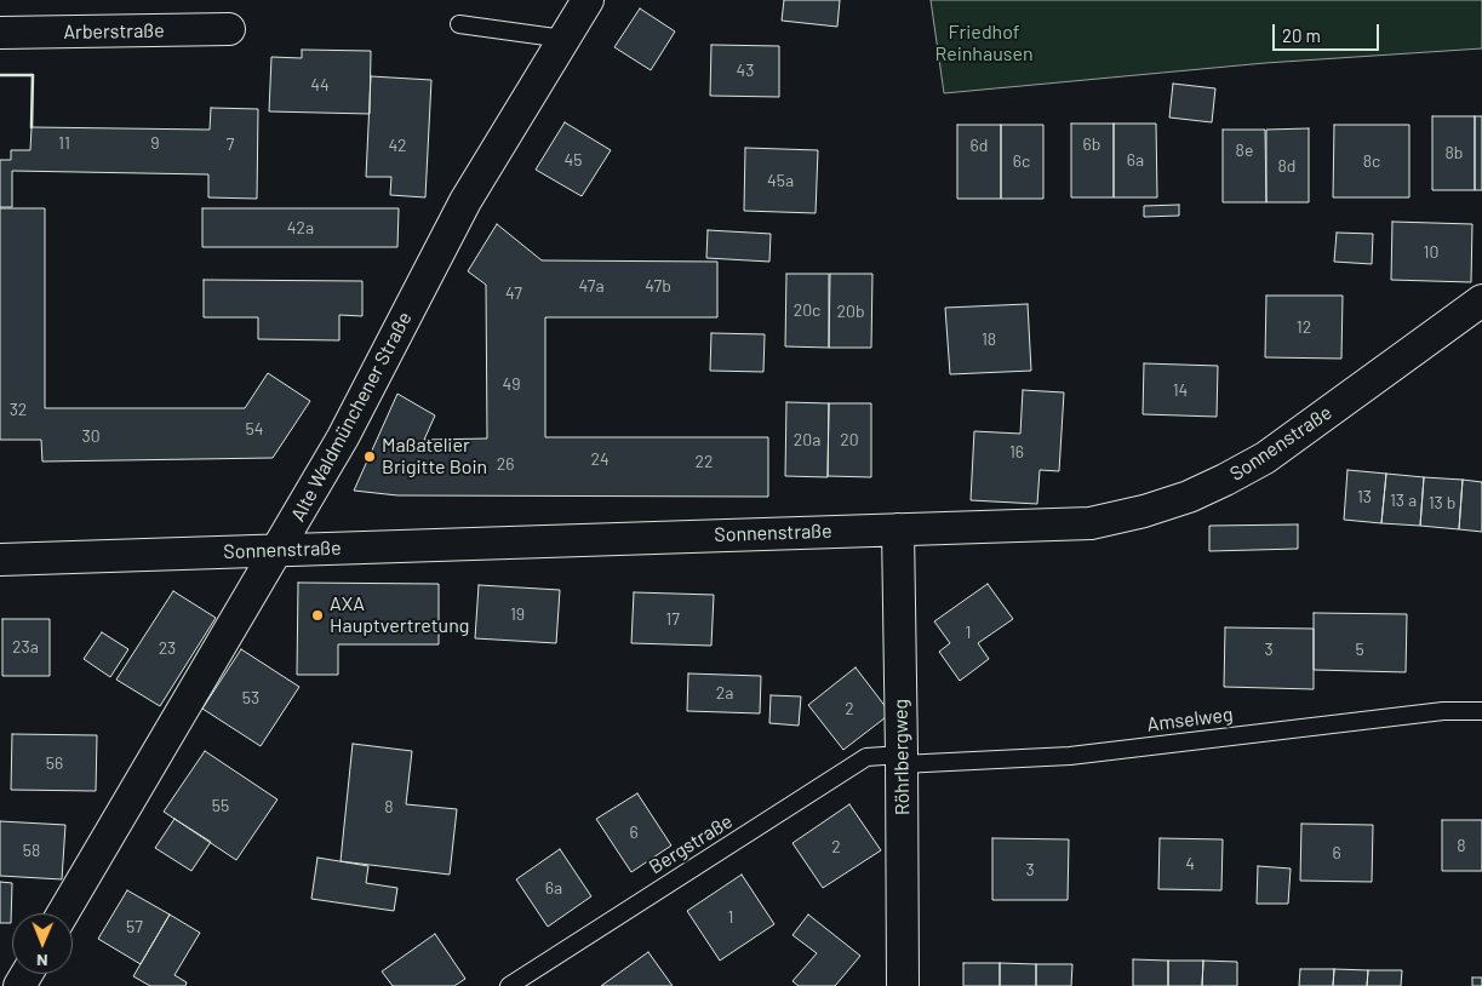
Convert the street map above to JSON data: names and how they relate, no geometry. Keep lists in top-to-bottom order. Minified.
{"streets":{"street":["Arberstraße","Alte Waldmünchener Straße","Sonnenstraße","Röhrlbergweg"],"lane":["Amselweg","Bergstraße"]},"crossings":[["Alte Waldmünchener Straße","Sonnenstraße"],["Sonnenstraße","Röhrlbergweg"],["Amselweg","Röhrlbergweg"],["Amselweg","Bergstraße"],["Röhrlbergweg","Bergstraße"]],"parks":["Friedhof Reinhausen"],"places":["Maßatelier Brigitte Boin","AXA Hauptvertretung"],"house_numbers":["43","44","11","9","7","6b","42","6d","8e","8b","45","6a","6c","8c","8d","45a","42a","10","47a","47b","47","20c","20b","12","18","49","14","32","54","30","20a","20","16","24","22","26","13","13 a","13 b","19","17","1","23a","23","3","5","2a","53","2","56","55","8","6","8","2","58","6","4","3","6a","1","57"],"scale_bar":"20 m","north":"bottom"}
